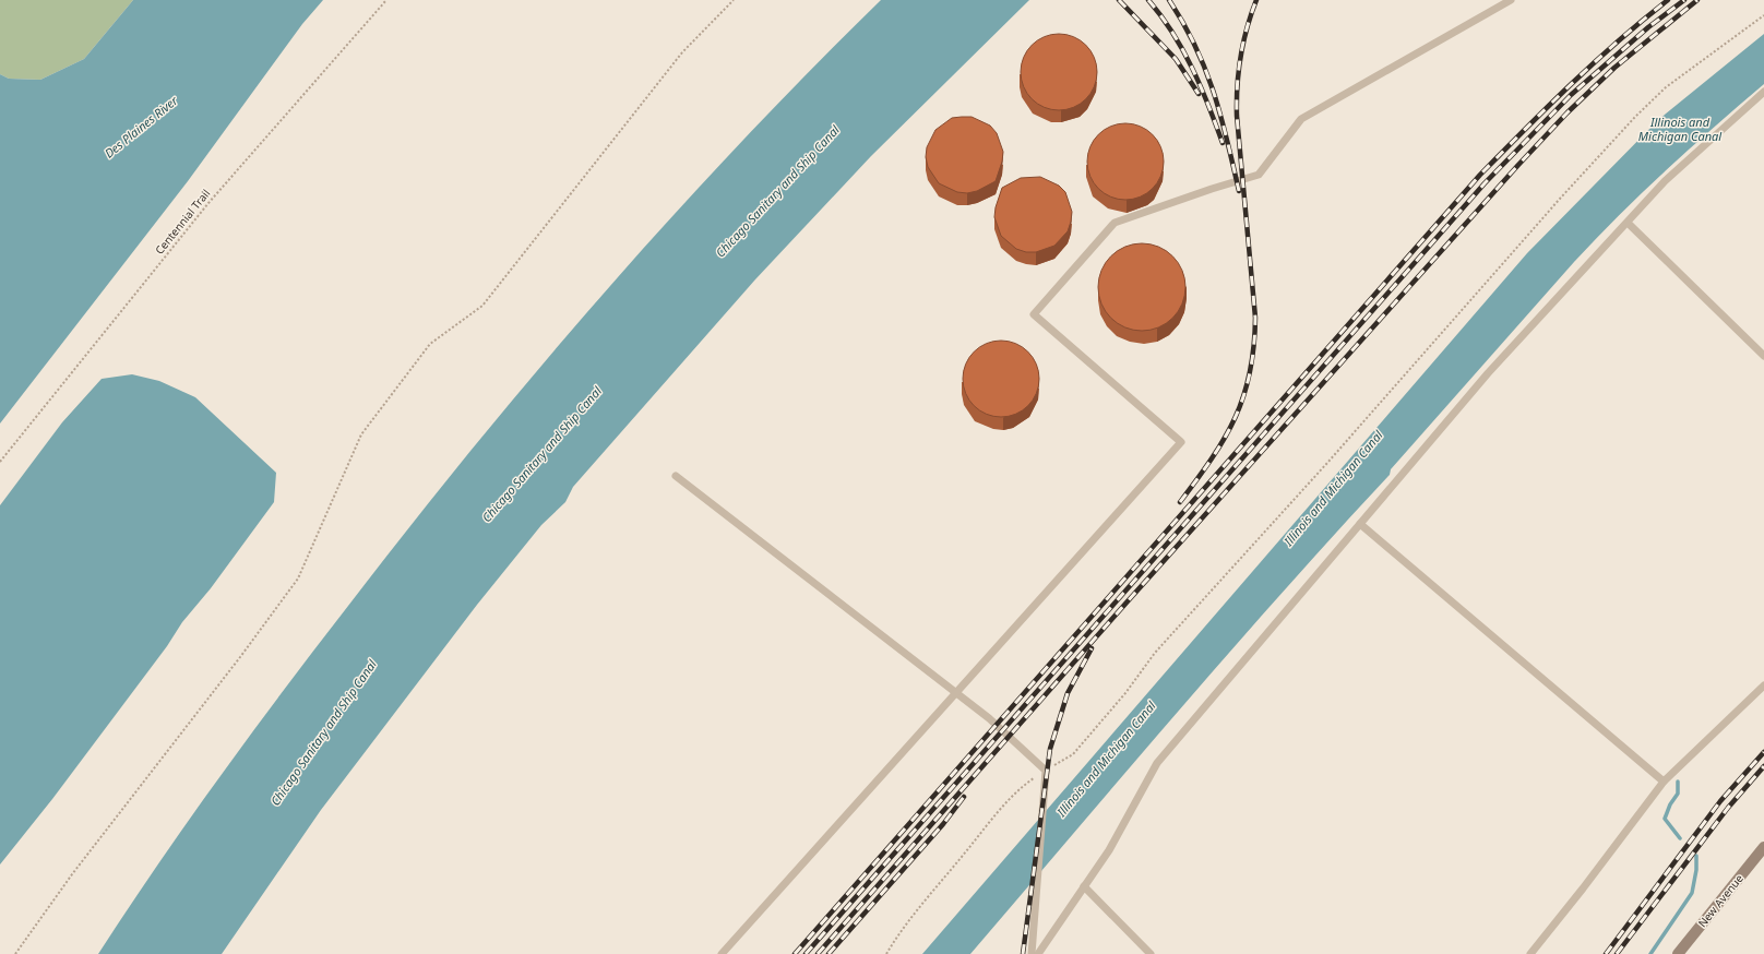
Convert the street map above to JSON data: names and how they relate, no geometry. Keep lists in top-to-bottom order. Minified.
{"streets":{"main road":["New Avenue"],"path":["Centennial Trail"]},"water":["Illinois and Michigan Canal","Des Plaines River","Chicago Sanitary and Ship Canal"]}
